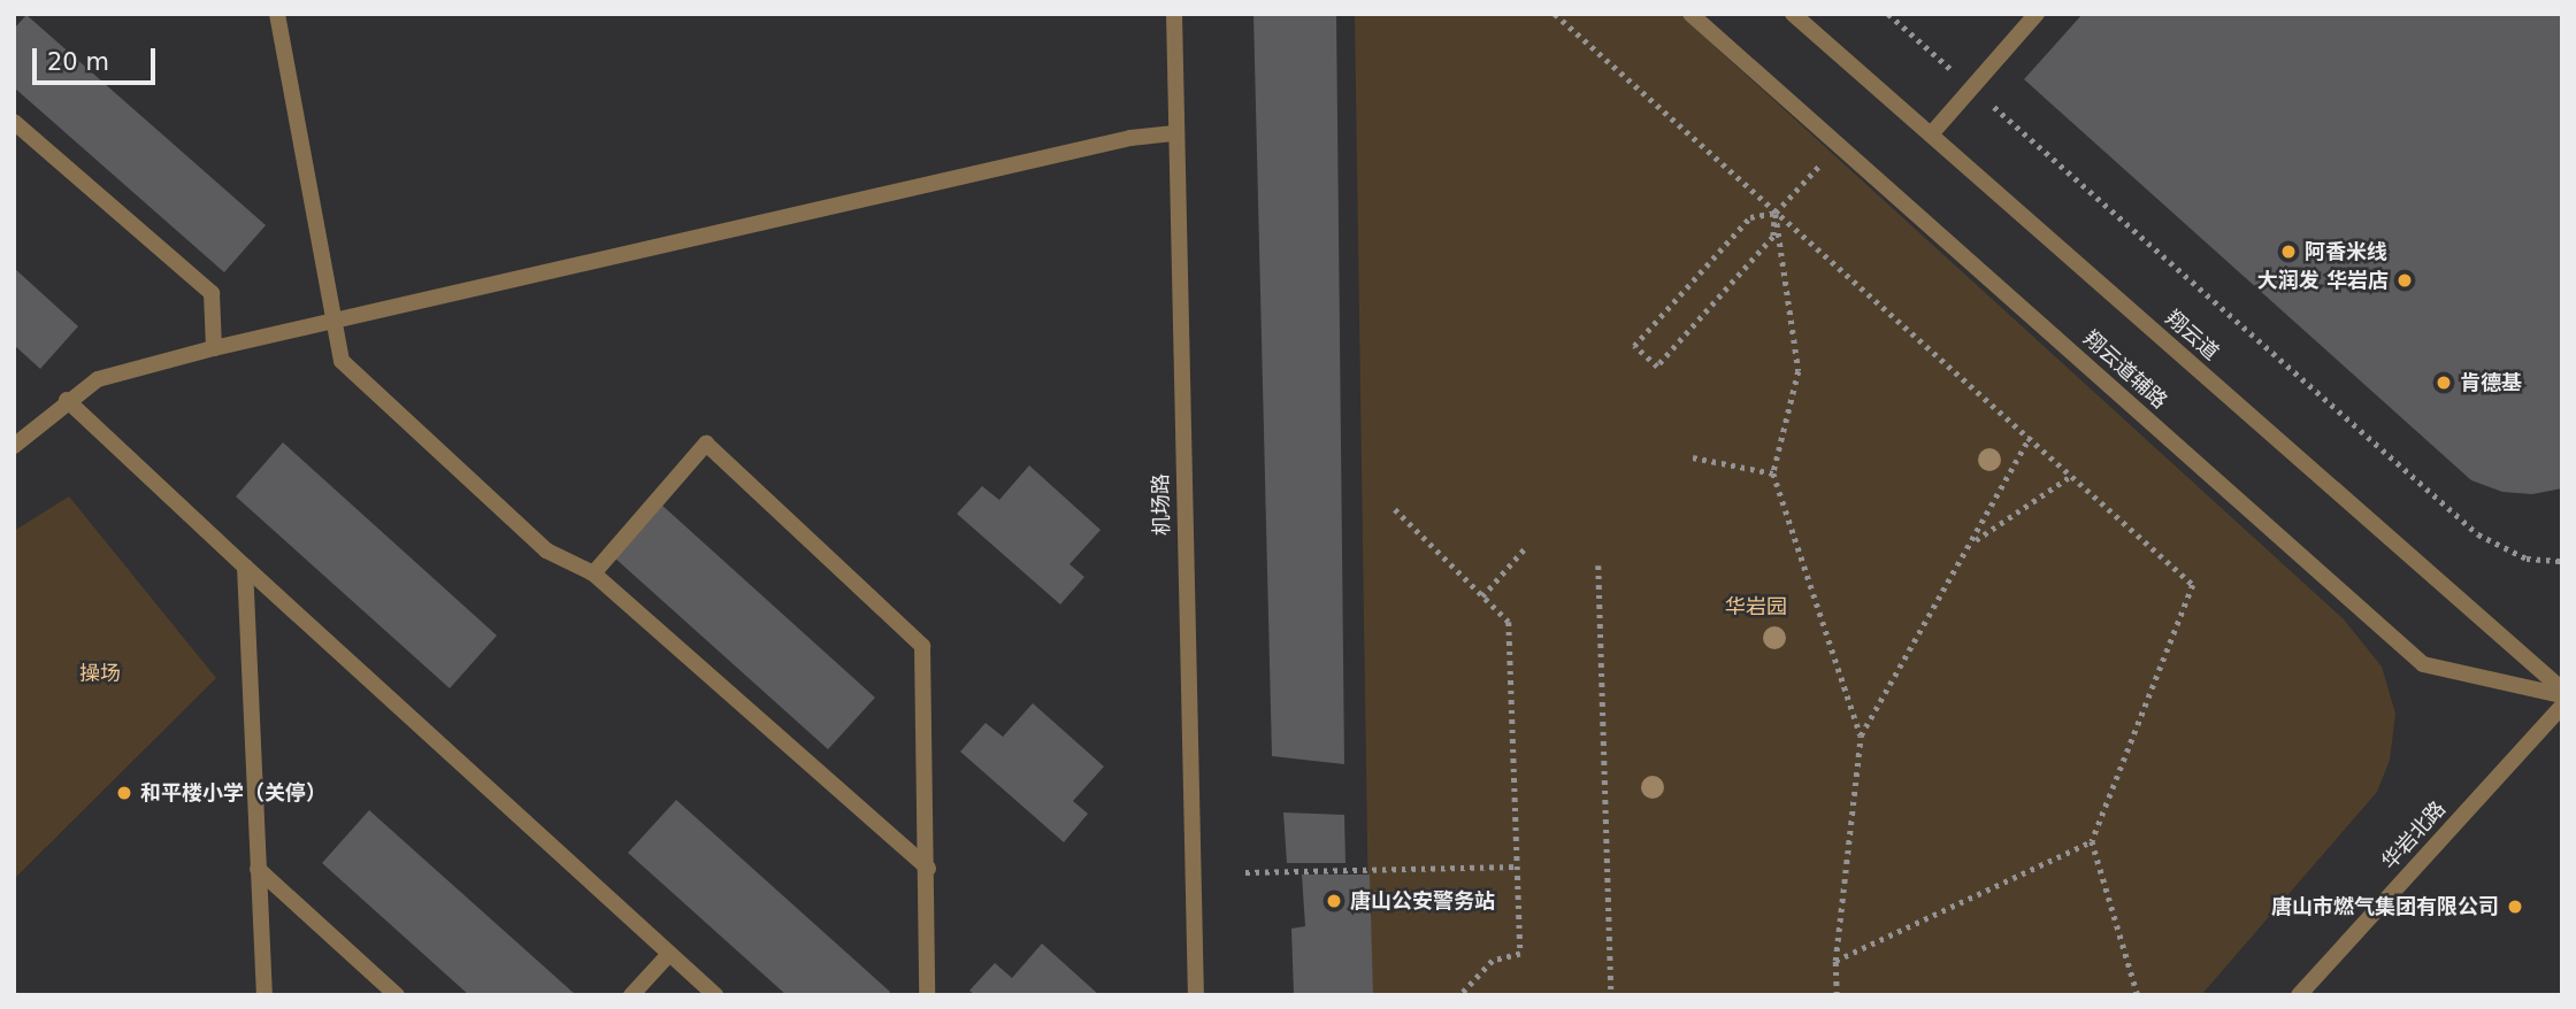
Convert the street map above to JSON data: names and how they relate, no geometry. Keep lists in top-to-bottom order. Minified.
{"streets":{"street":["翔云道","翔云道辅路","机场路","华岩北路"]},"crossings":[["翔云道","翔云道辅路"]],"parks":["华岩园","操场"],"places":["阿香米线","大润发 华岩店","肯德基","和平楼小学（关停）","唐山公安警务站","唐山市燃气集团有限公司"],"scale_bar":"20 m"}
